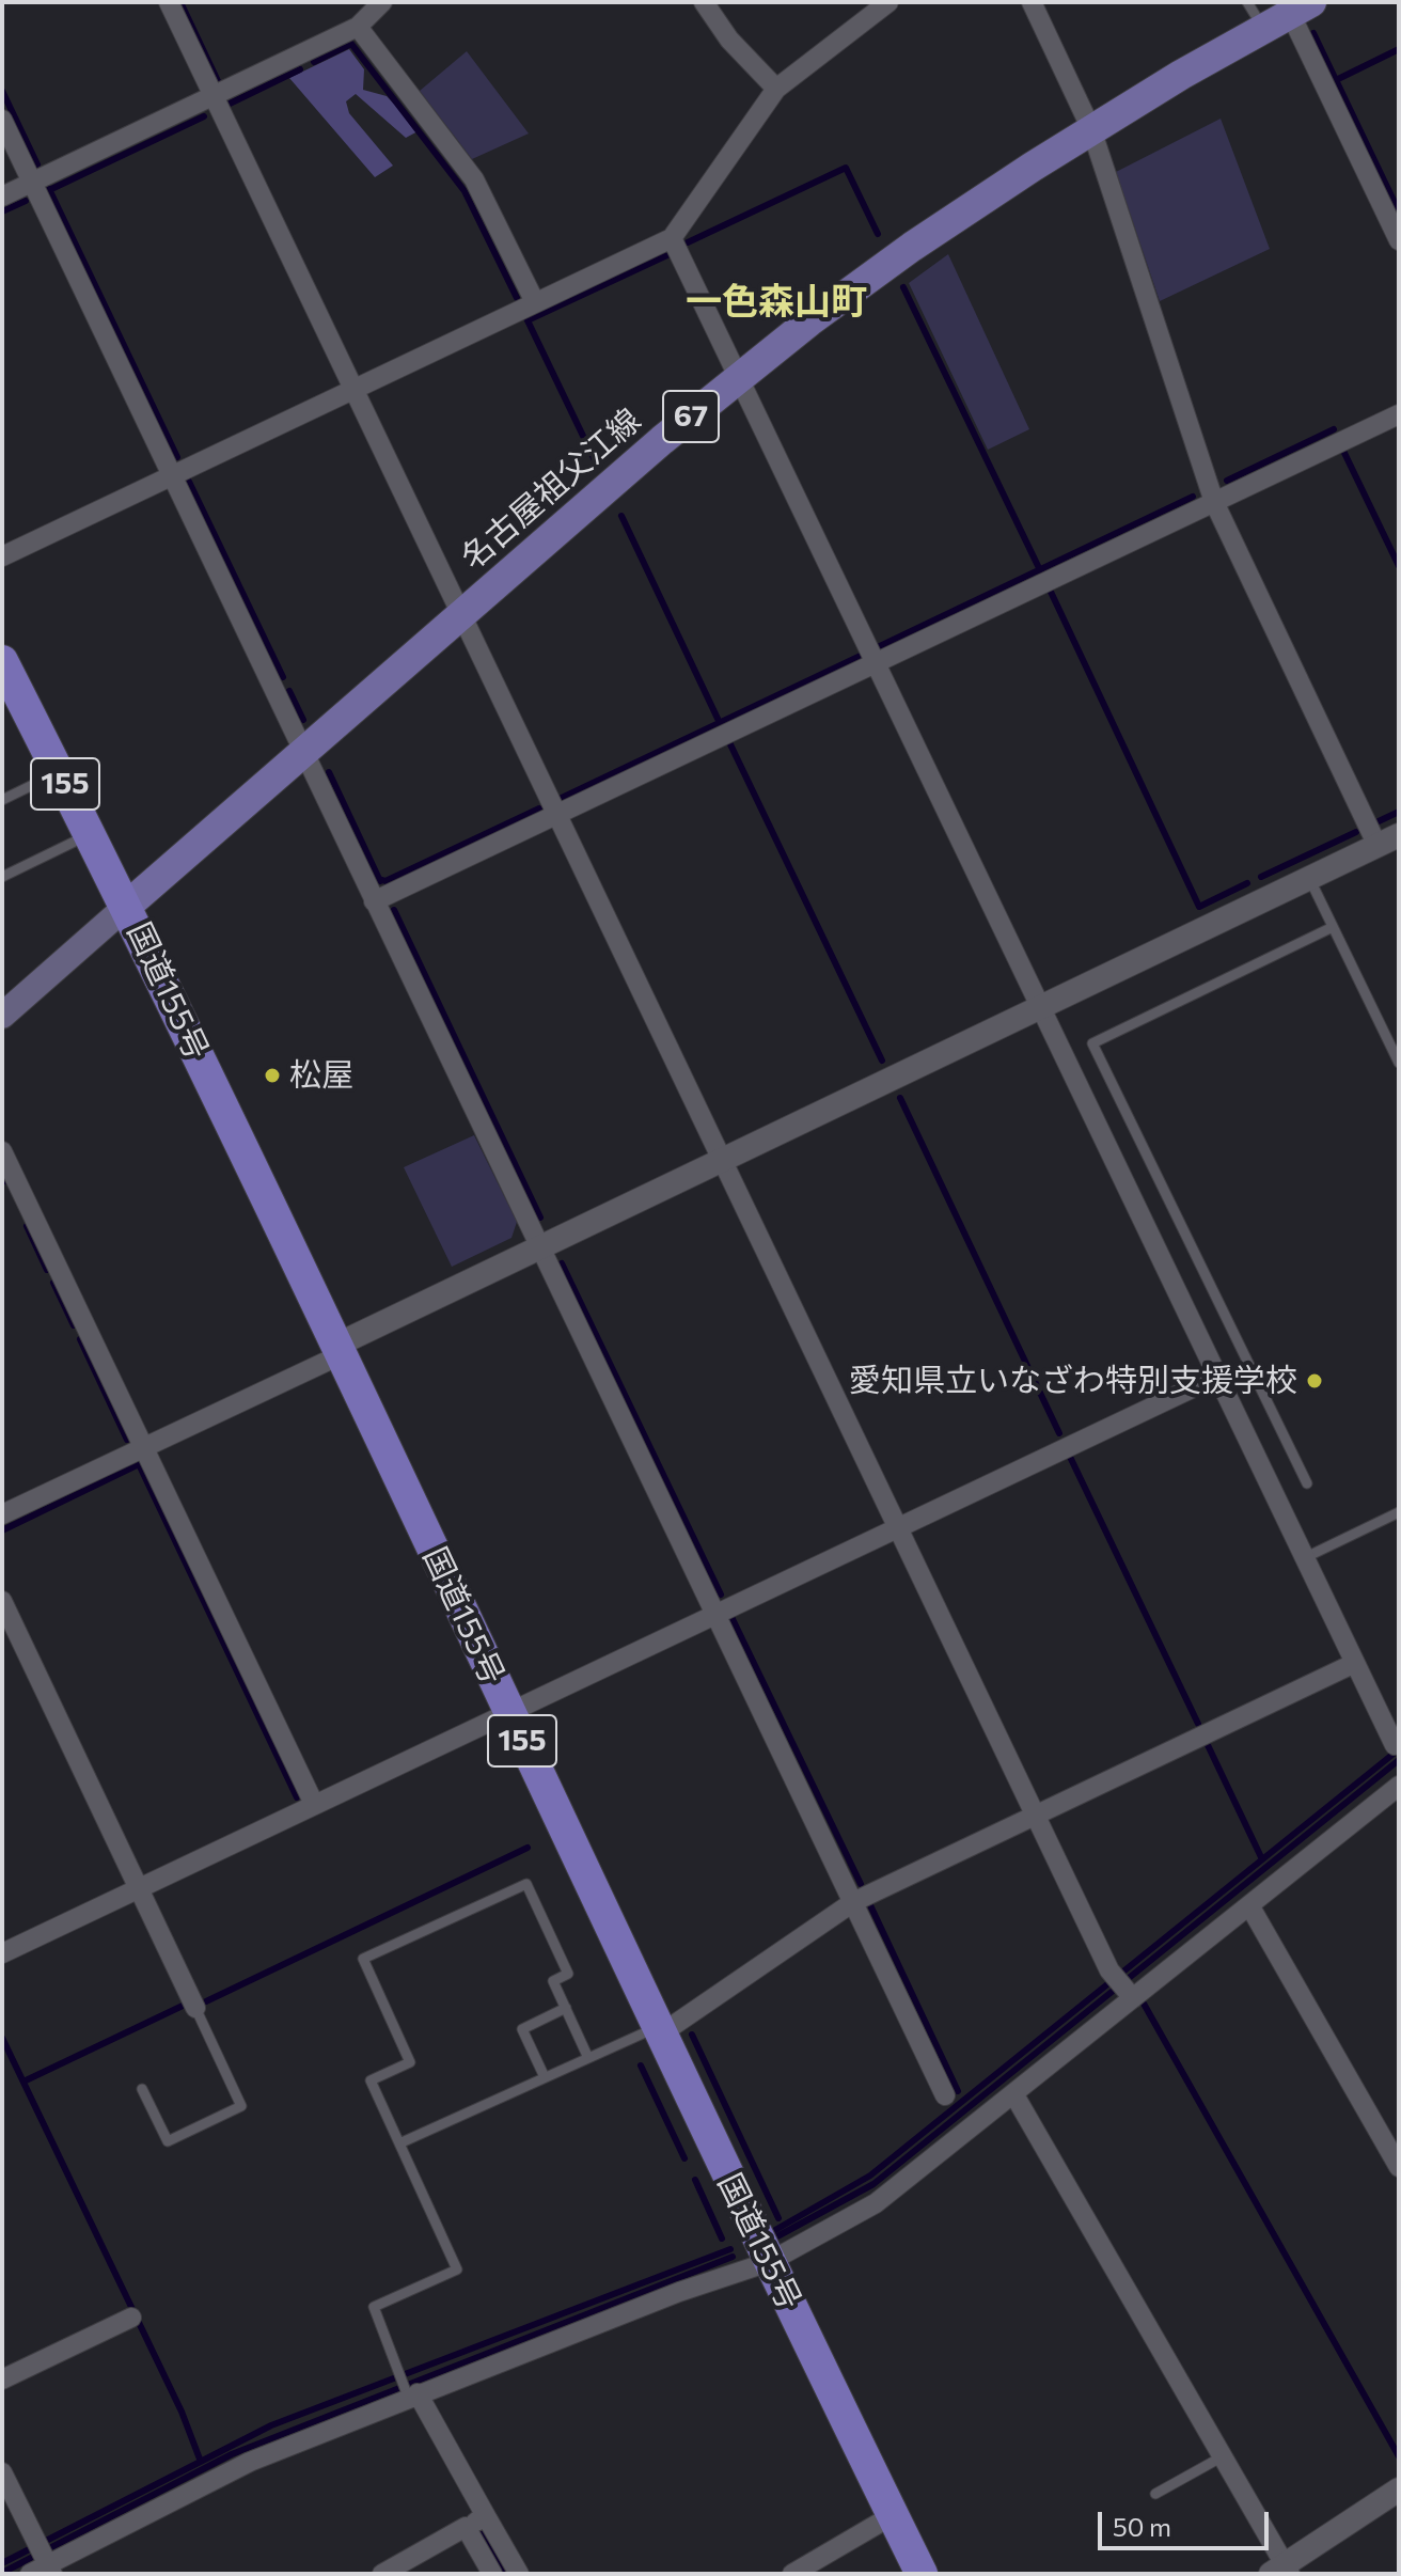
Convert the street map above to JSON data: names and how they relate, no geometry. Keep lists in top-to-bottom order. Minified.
{"streets":{"highway":["155","国道155号"],"main road":["67","名古屋祖父江線"]},"crossings":[["名古屋祖父江線","国道155号"]],"districts":["一色森山町"],"places":["松屋","愛知県立いなざわ特別支援学校"],"scale_bar":"50 m"}
